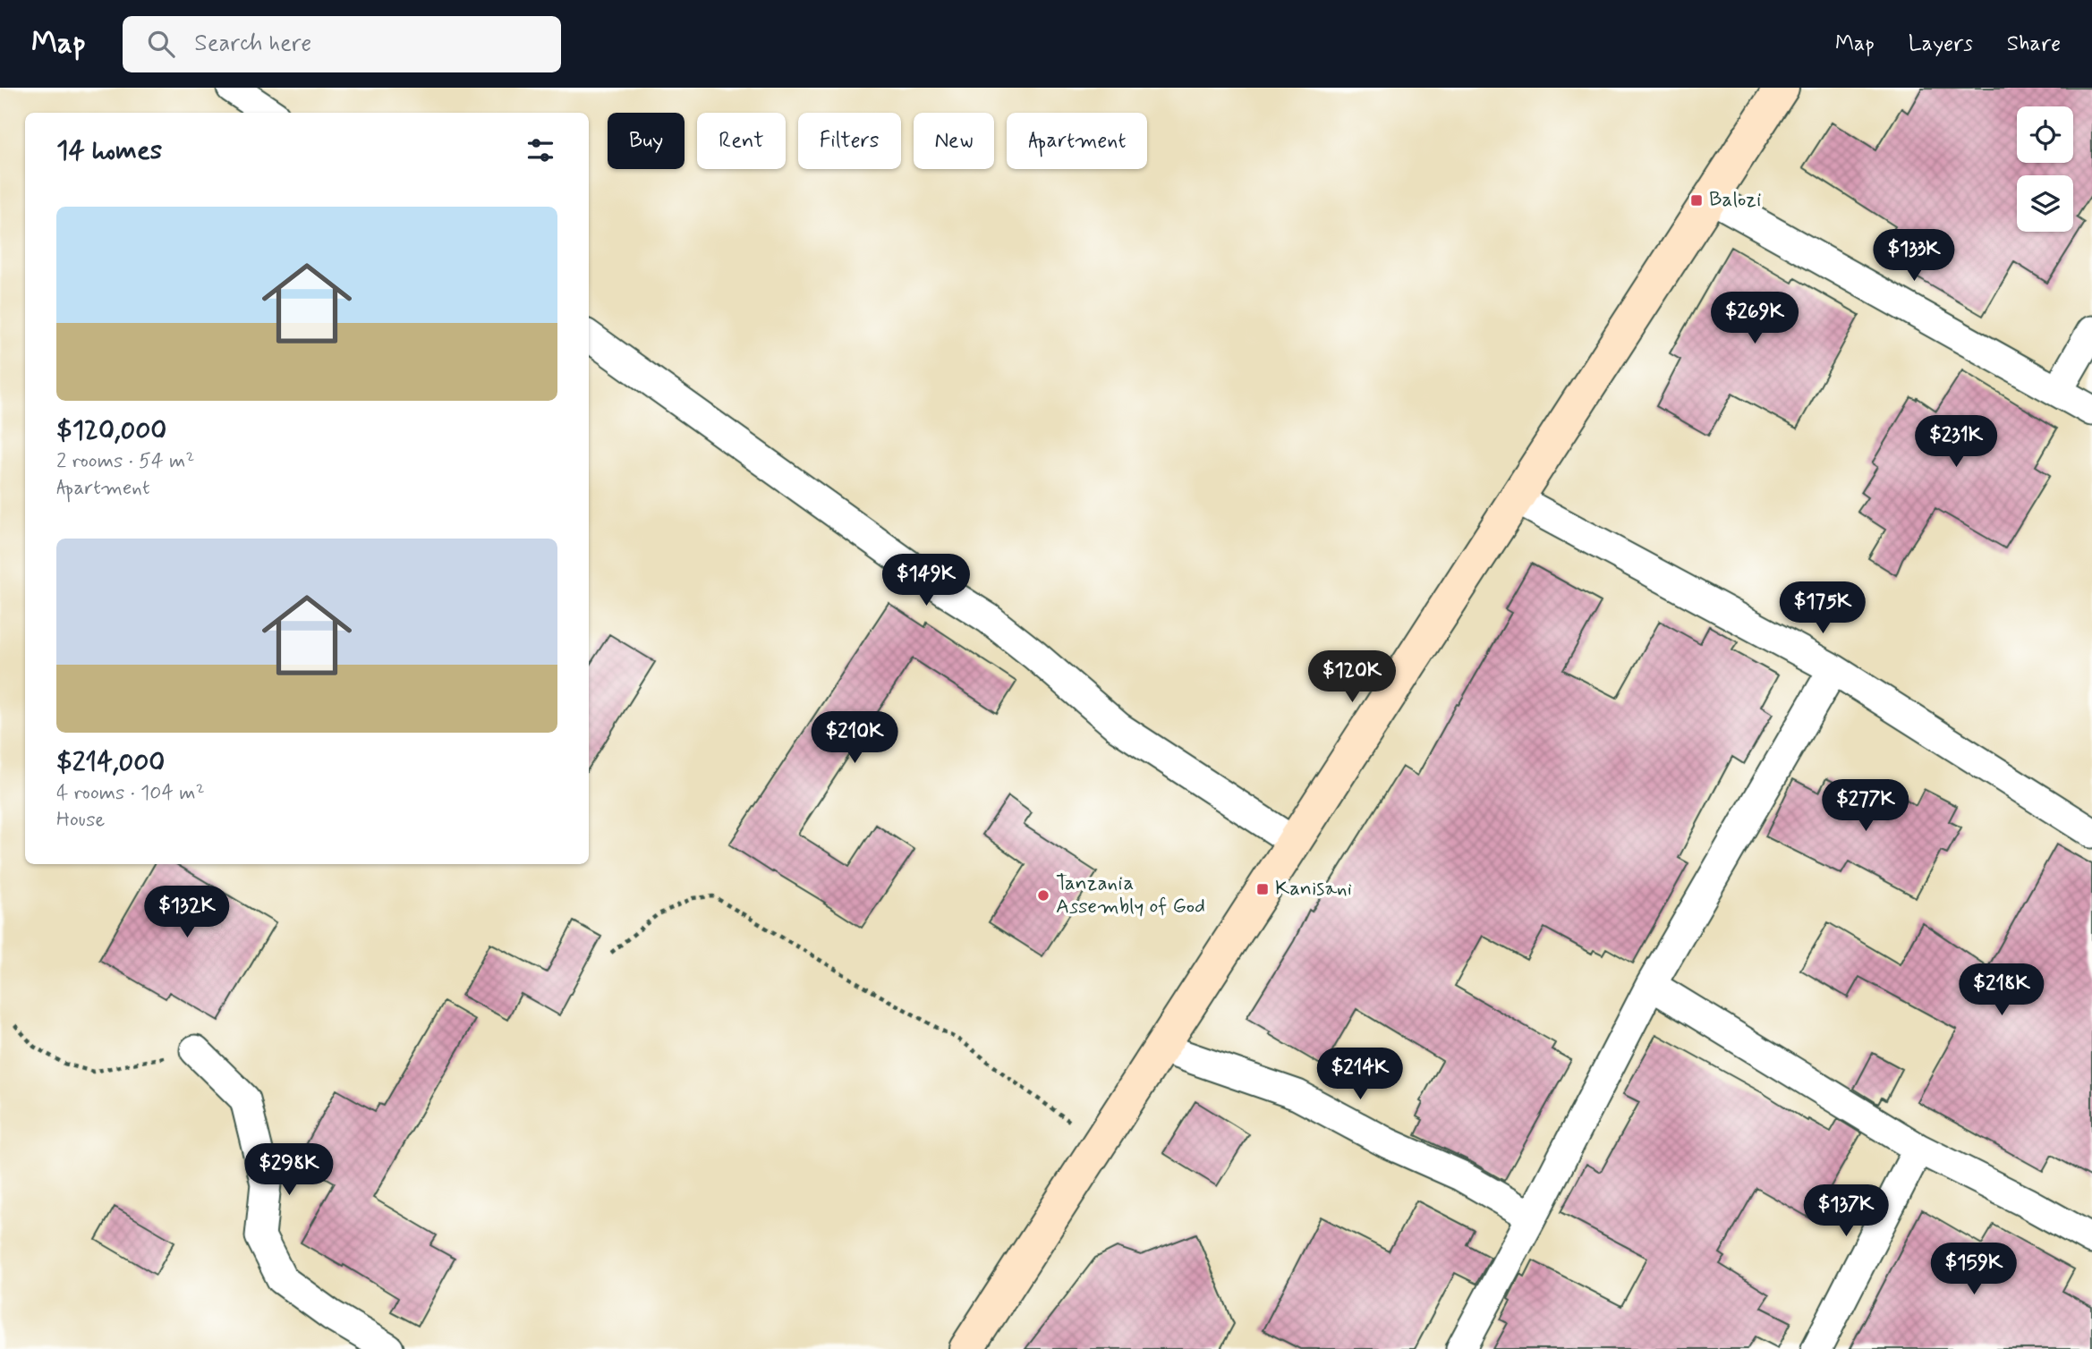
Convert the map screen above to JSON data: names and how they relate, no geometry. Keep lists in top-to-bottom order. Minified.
{"places":{"transit":["Balozi","Kanisani"],"other":["Tanzania Assembly of God"]},"page":{"header":"Map","search":"Search here","nav":["Map","Layers","Share"],"chip":["Buy","Rent","Filters","New","Apartment"],"heading":"14 homes","list":[{"name":"$120,000","note":"2 rooms · 54 m² · Apartment"},{"name":"$214,000","note":"4 rooms · 104 m² · House"}],"price":["$133K","$269K","$231K","$149K","$175K","$120K","$210K","$277K","$132K","$218K","$214K","$298K","$137K","$159K"]}}
